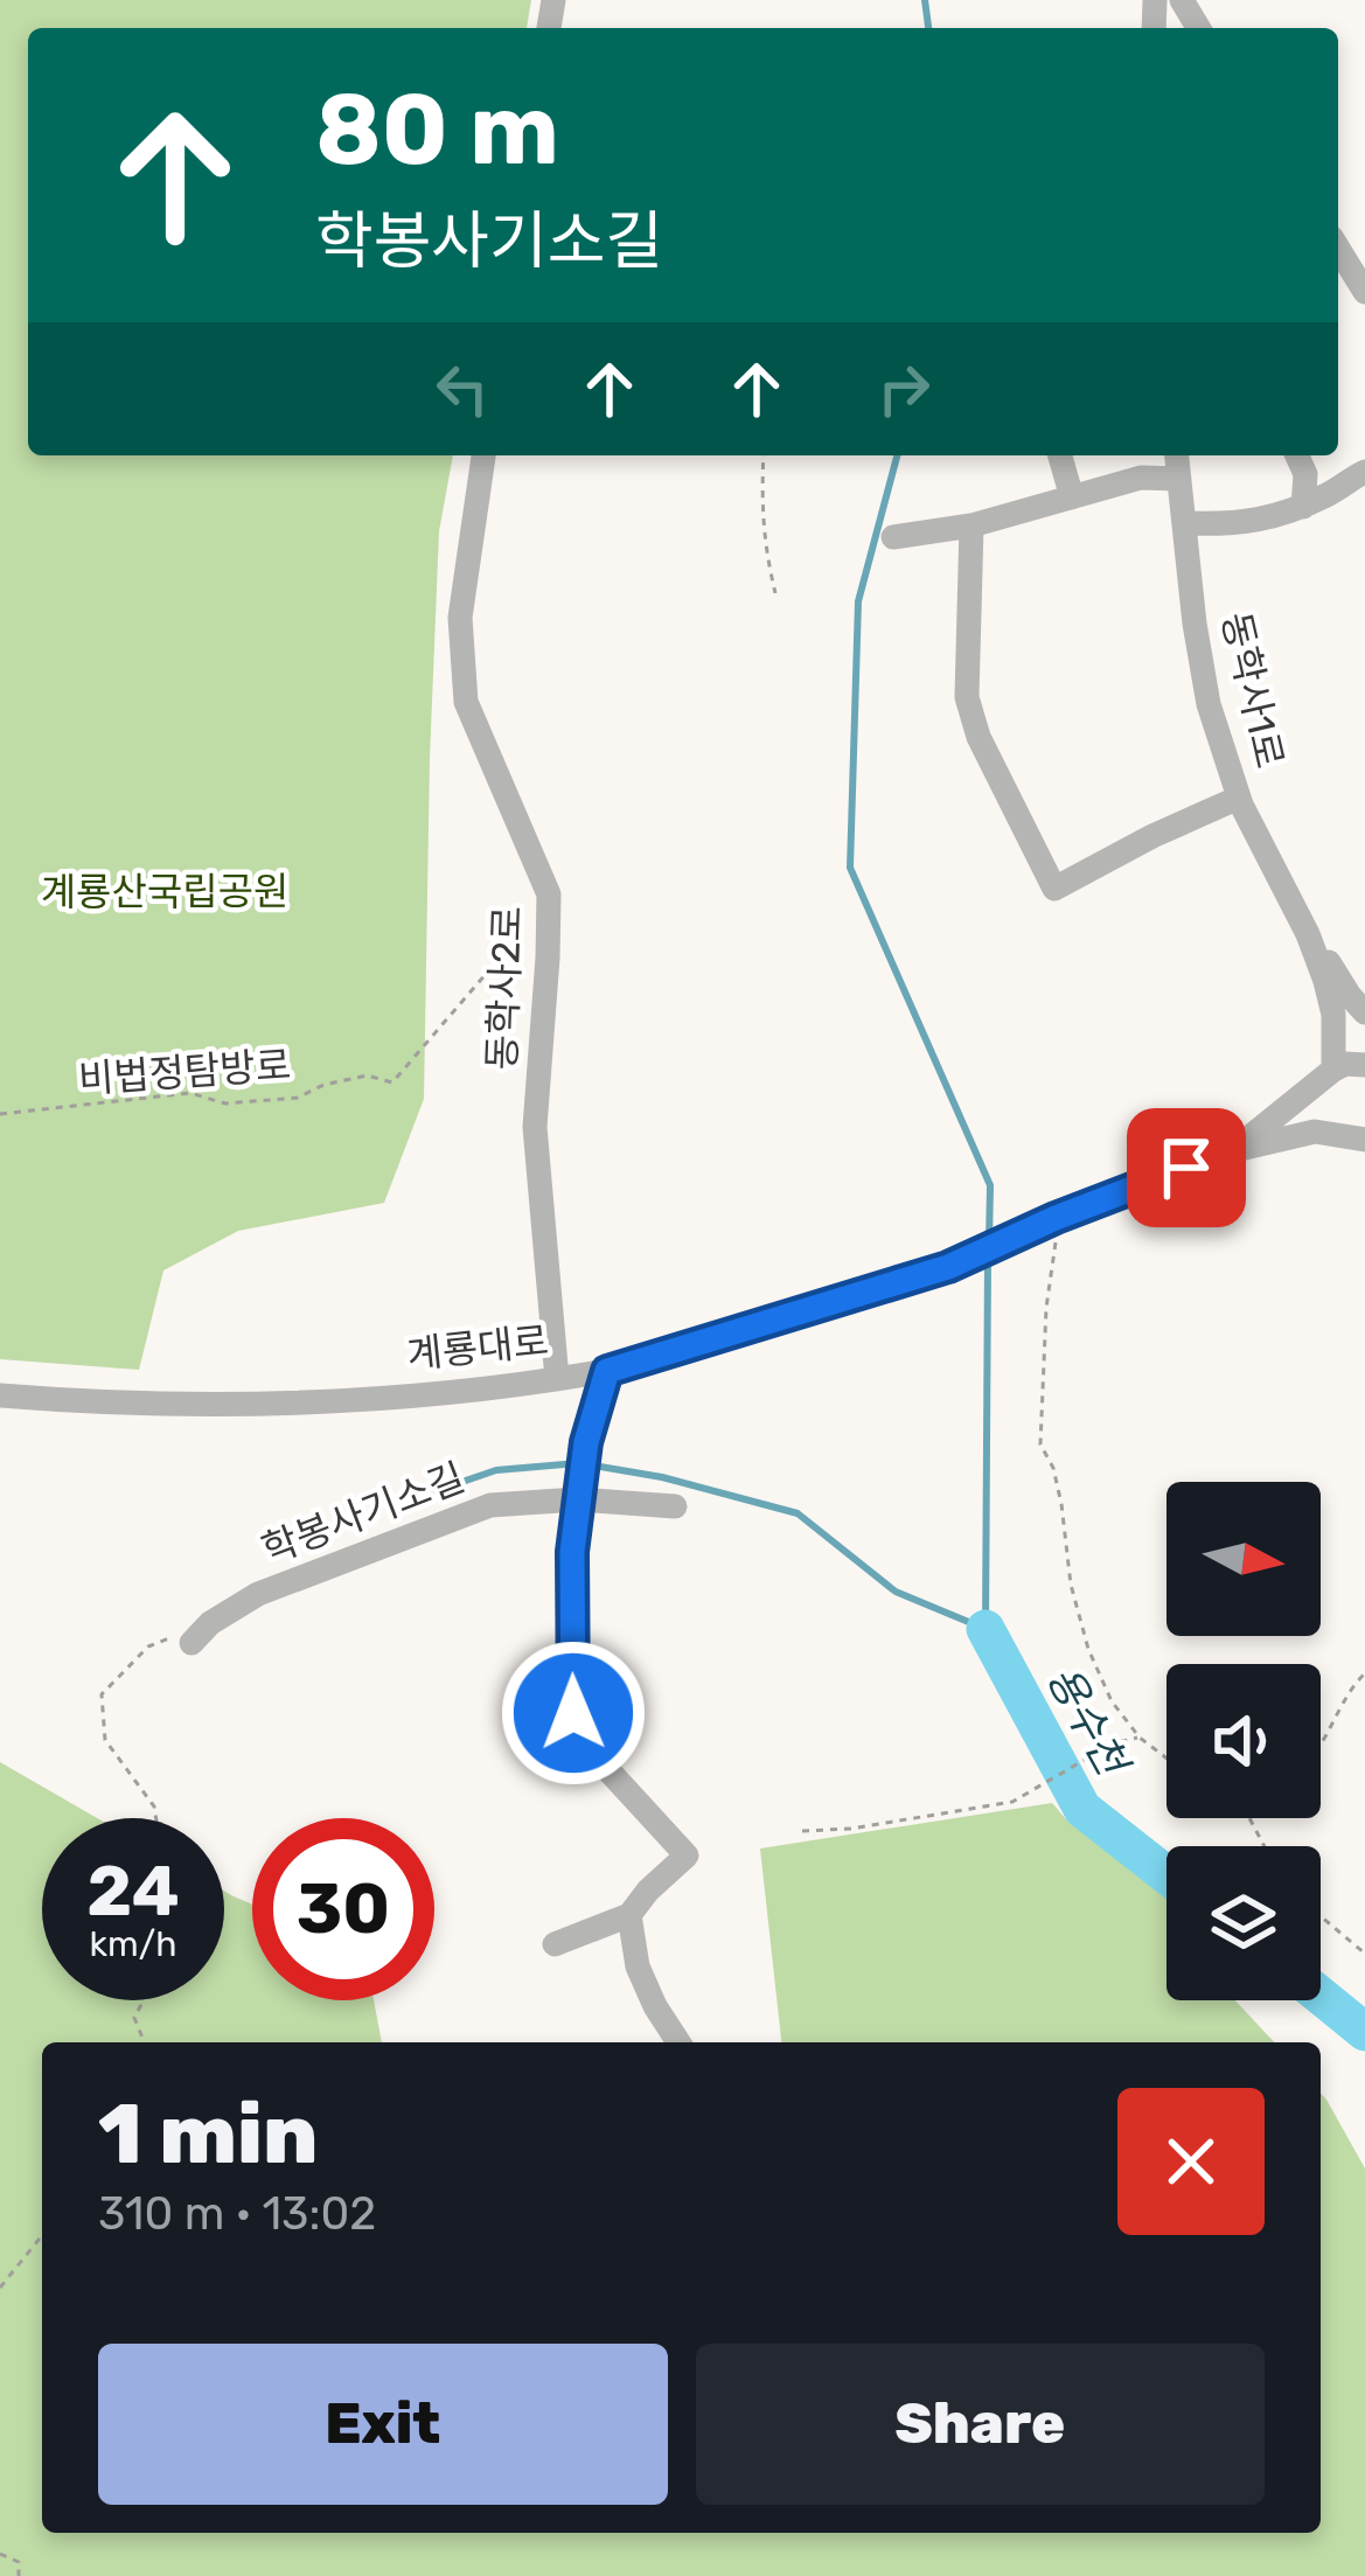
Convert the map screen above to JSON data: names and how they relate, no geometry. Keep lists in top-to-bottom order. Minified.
{"streets":{"street":["동학사1로","동학사2로","계룡대로","학봉사기소길"],"path":["비법정탐방로"]},"crossings":[["동학사2로","비법정탐방로"],["동학사2로","계룡대로"]],"water":["용수천"],"parks":["계룡산국립공원"],"north":"right","page":{"turn":["80 m","학봉사기소길"],"speed":"24 km/h","limit":"30","heading":["1 min","310 m · 13:02"],"buttons":["Exit","Share"]}}
